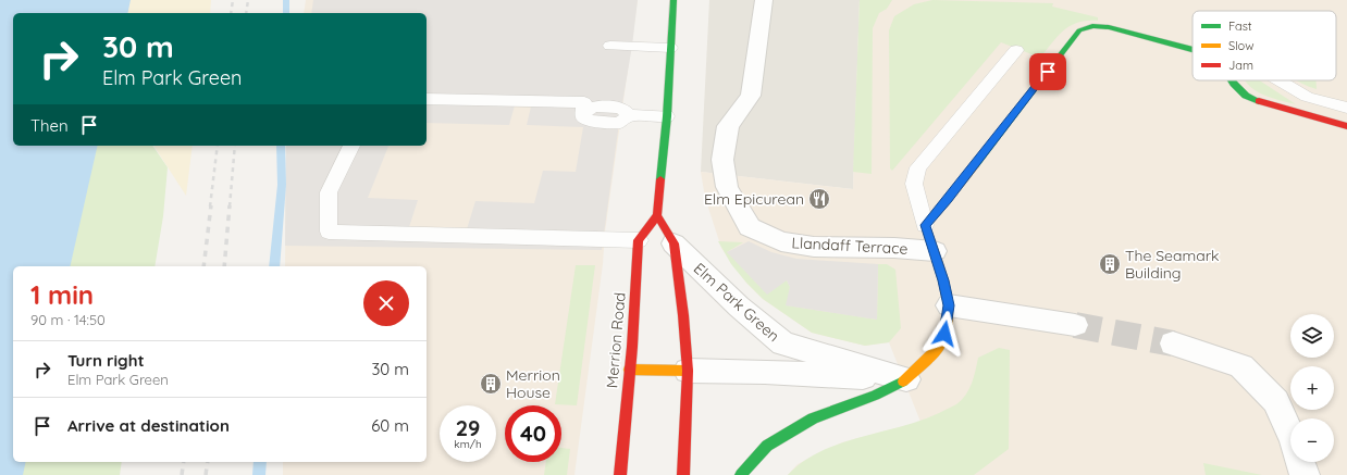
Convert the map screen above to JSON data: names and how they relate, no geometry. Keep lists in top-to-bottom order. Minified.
{"streets":{"street":["Llandaff Terrace","Elm Park Green","Merrion Road"]},"places":{"restaurant":["Elm Epicurean"],"building":["The Seamark Building","Merrion House"]},"legend":["Fast","Slow","Jam"],"page":{"turn":["30 m","Elm Park Green"],"then":"Then","heading":["1 min","90 m · 14:50"],"map_buttons":["+","−"],"list":[{"name":"Turn right","note":"Elm Park Green","value":"30 m"},{"name":"Arrive at destination","value":"60 m"}],"speed":"29 km/h","limit":"40"}}
